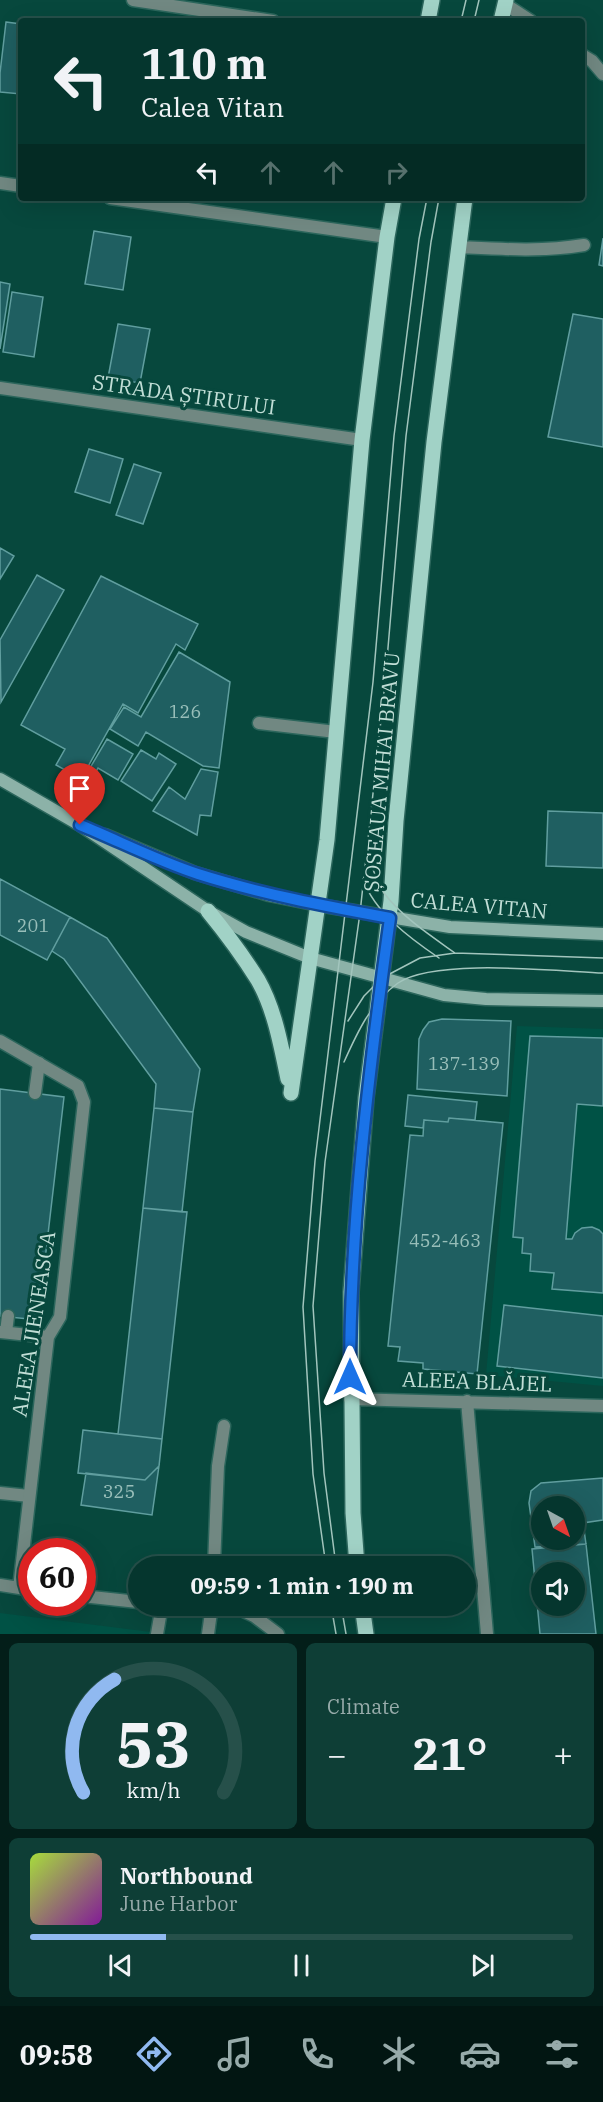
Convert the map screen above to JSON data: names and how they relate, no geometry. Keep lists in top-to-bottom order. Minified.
{"streets":{"main road":["ȘOSEAUA MIHAI BRAVU","CALEA VITAN"],"street":["STRADA ȘTIRULUI","ALEEA JIENEASCA","ALEEA BLĂJEL"]},"crossings":[["ȘOSEAUA MIHAI BRAVU","CALEA VITAN"],["ȘOSEAUA MIHAI BRAVU","ALEEA BLĂJEL"]],"house_numbers":["126","201","137-139","452-463","325"],"north":"bottom right","page":{"turn":["110 m","Calea Vitan"],"limit":"60","trip":"09:59 · 1 min · 190 m","tile":"Climate","heat":["−","21°","+"],"song":["Northbound","June Harbor"],"tabs":"09:58","gauge":["53","km/h"]}}
